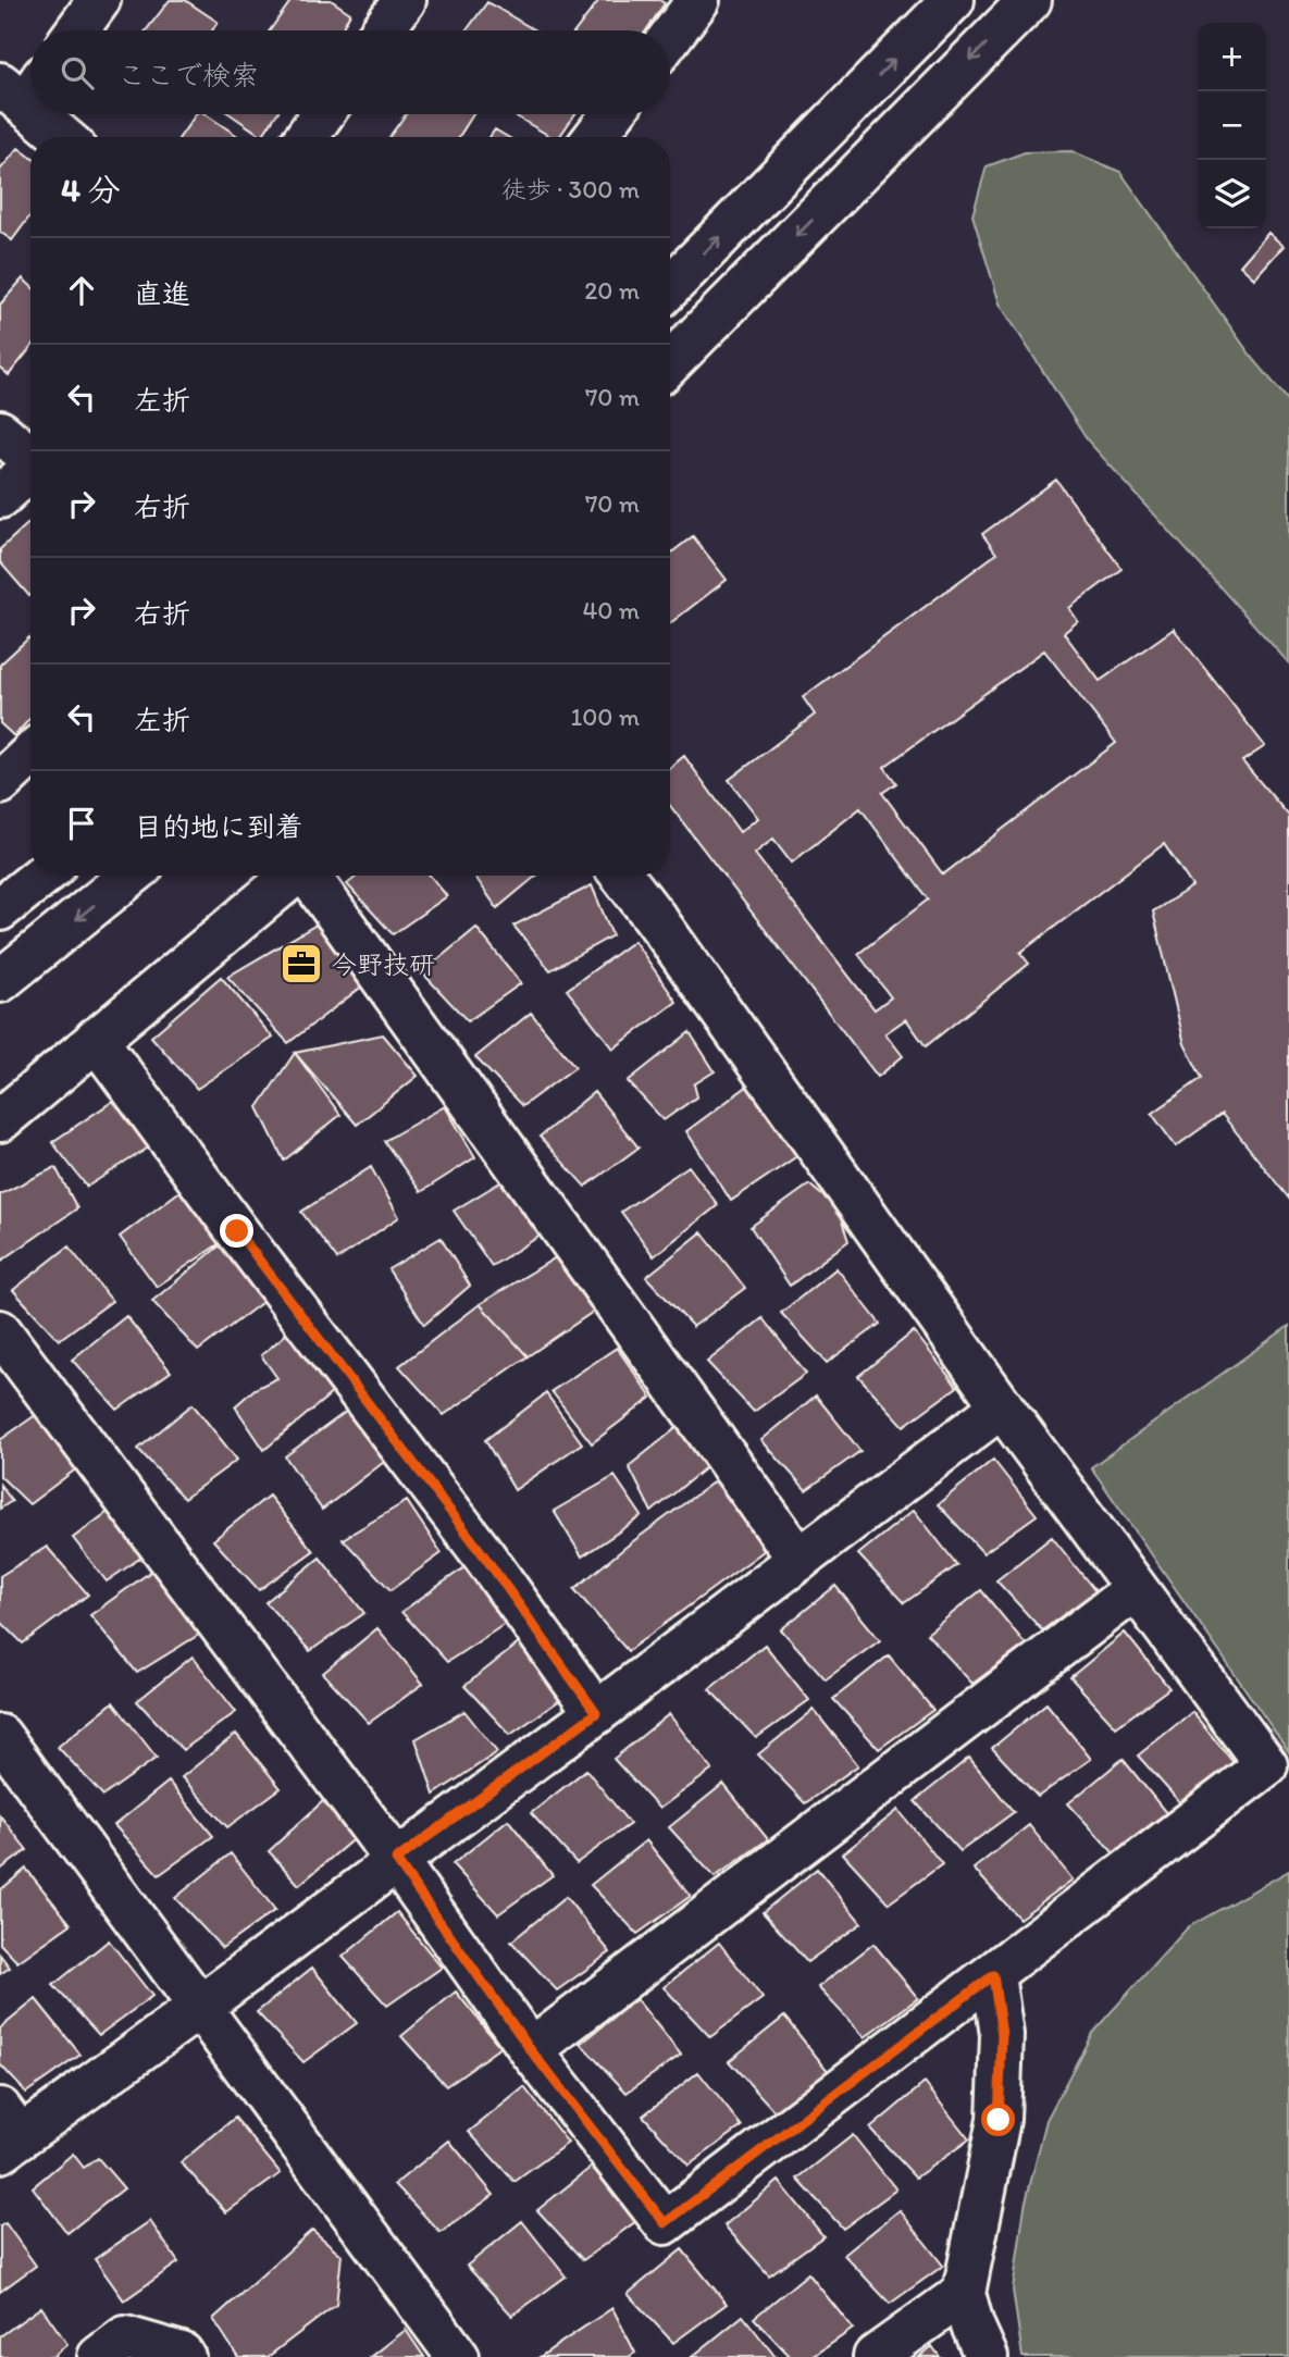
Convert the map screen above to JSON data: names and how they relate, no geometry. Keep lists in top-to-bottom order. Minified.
{"places":{"office":["今野技研"]},"page":{"map_buttons":["+","−"],"search":"ここで検索","heading":["4 分","徒歩 · 300 m"],"list":[["直進","20 m"],["左折","70 m"],["右折","70 m"],["右折","40 m"],["左折","100 m"],"目的地に到着"]}}
